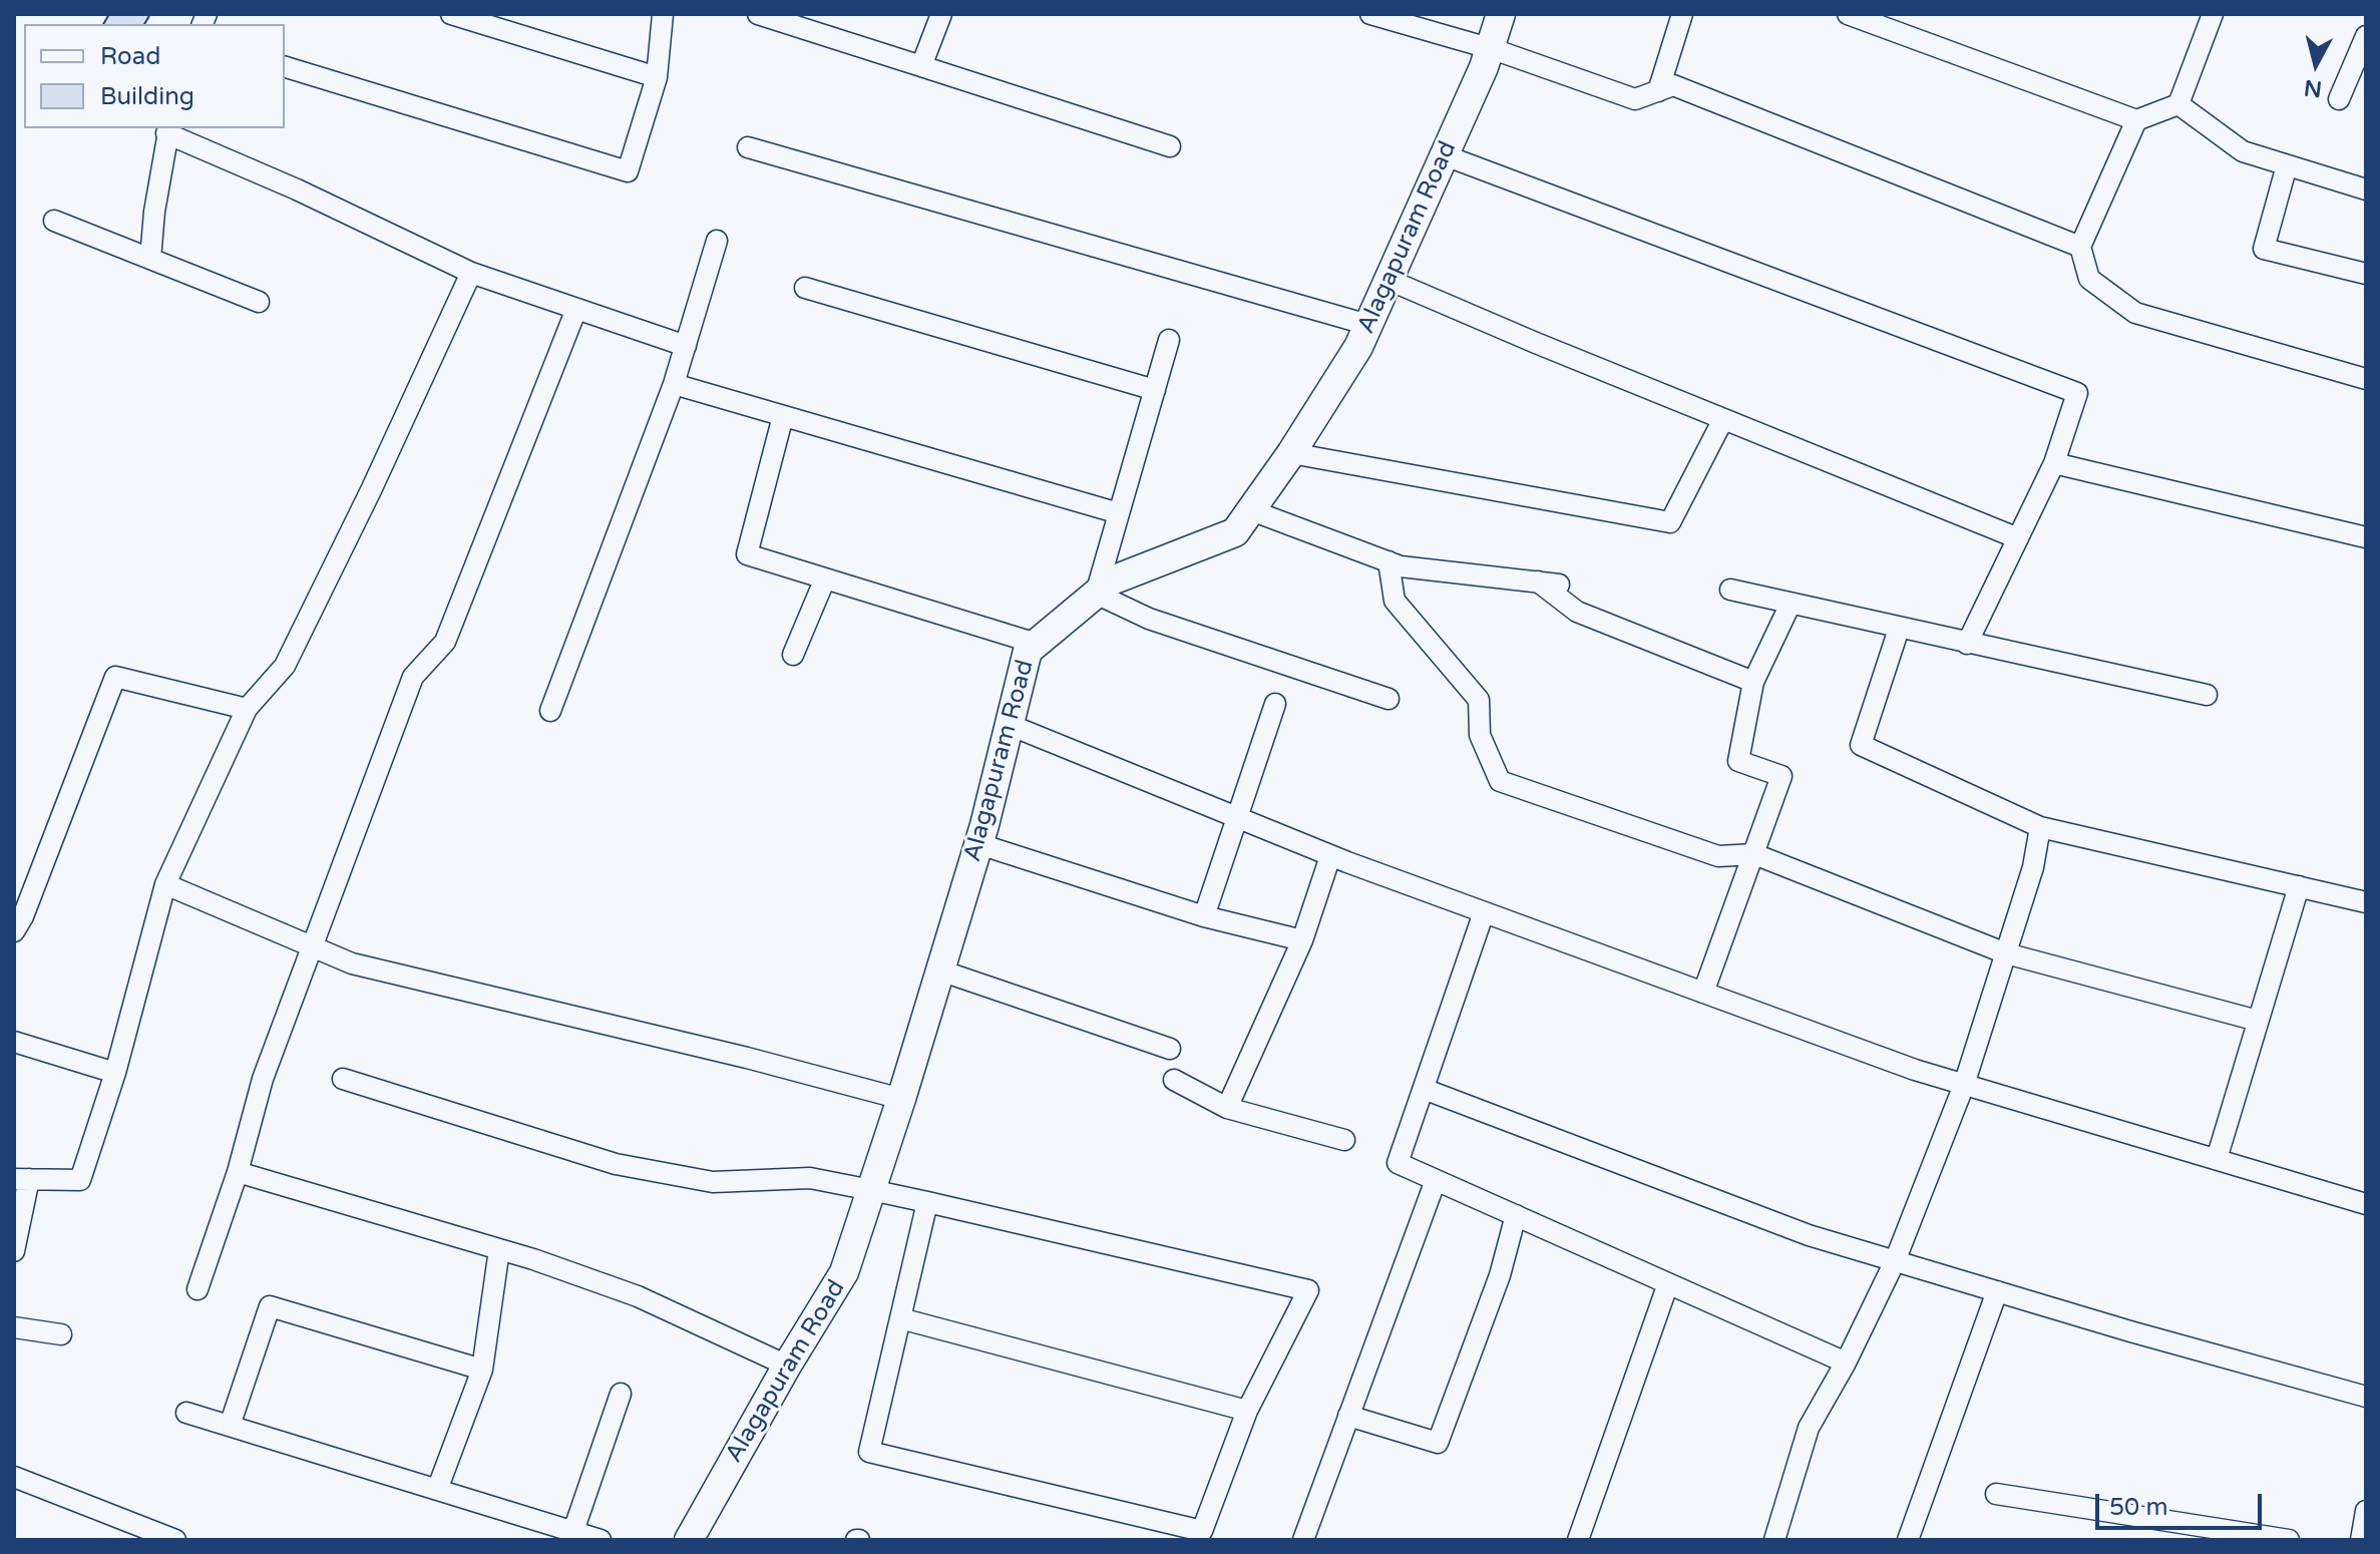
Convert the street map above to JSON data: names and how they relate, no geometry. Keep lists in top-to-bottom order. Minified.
{"streets":{"main road":["Alagapuram Road"]},"legend":["Road","Building"],"scale_bar":"50 m","north":"bottom"}
